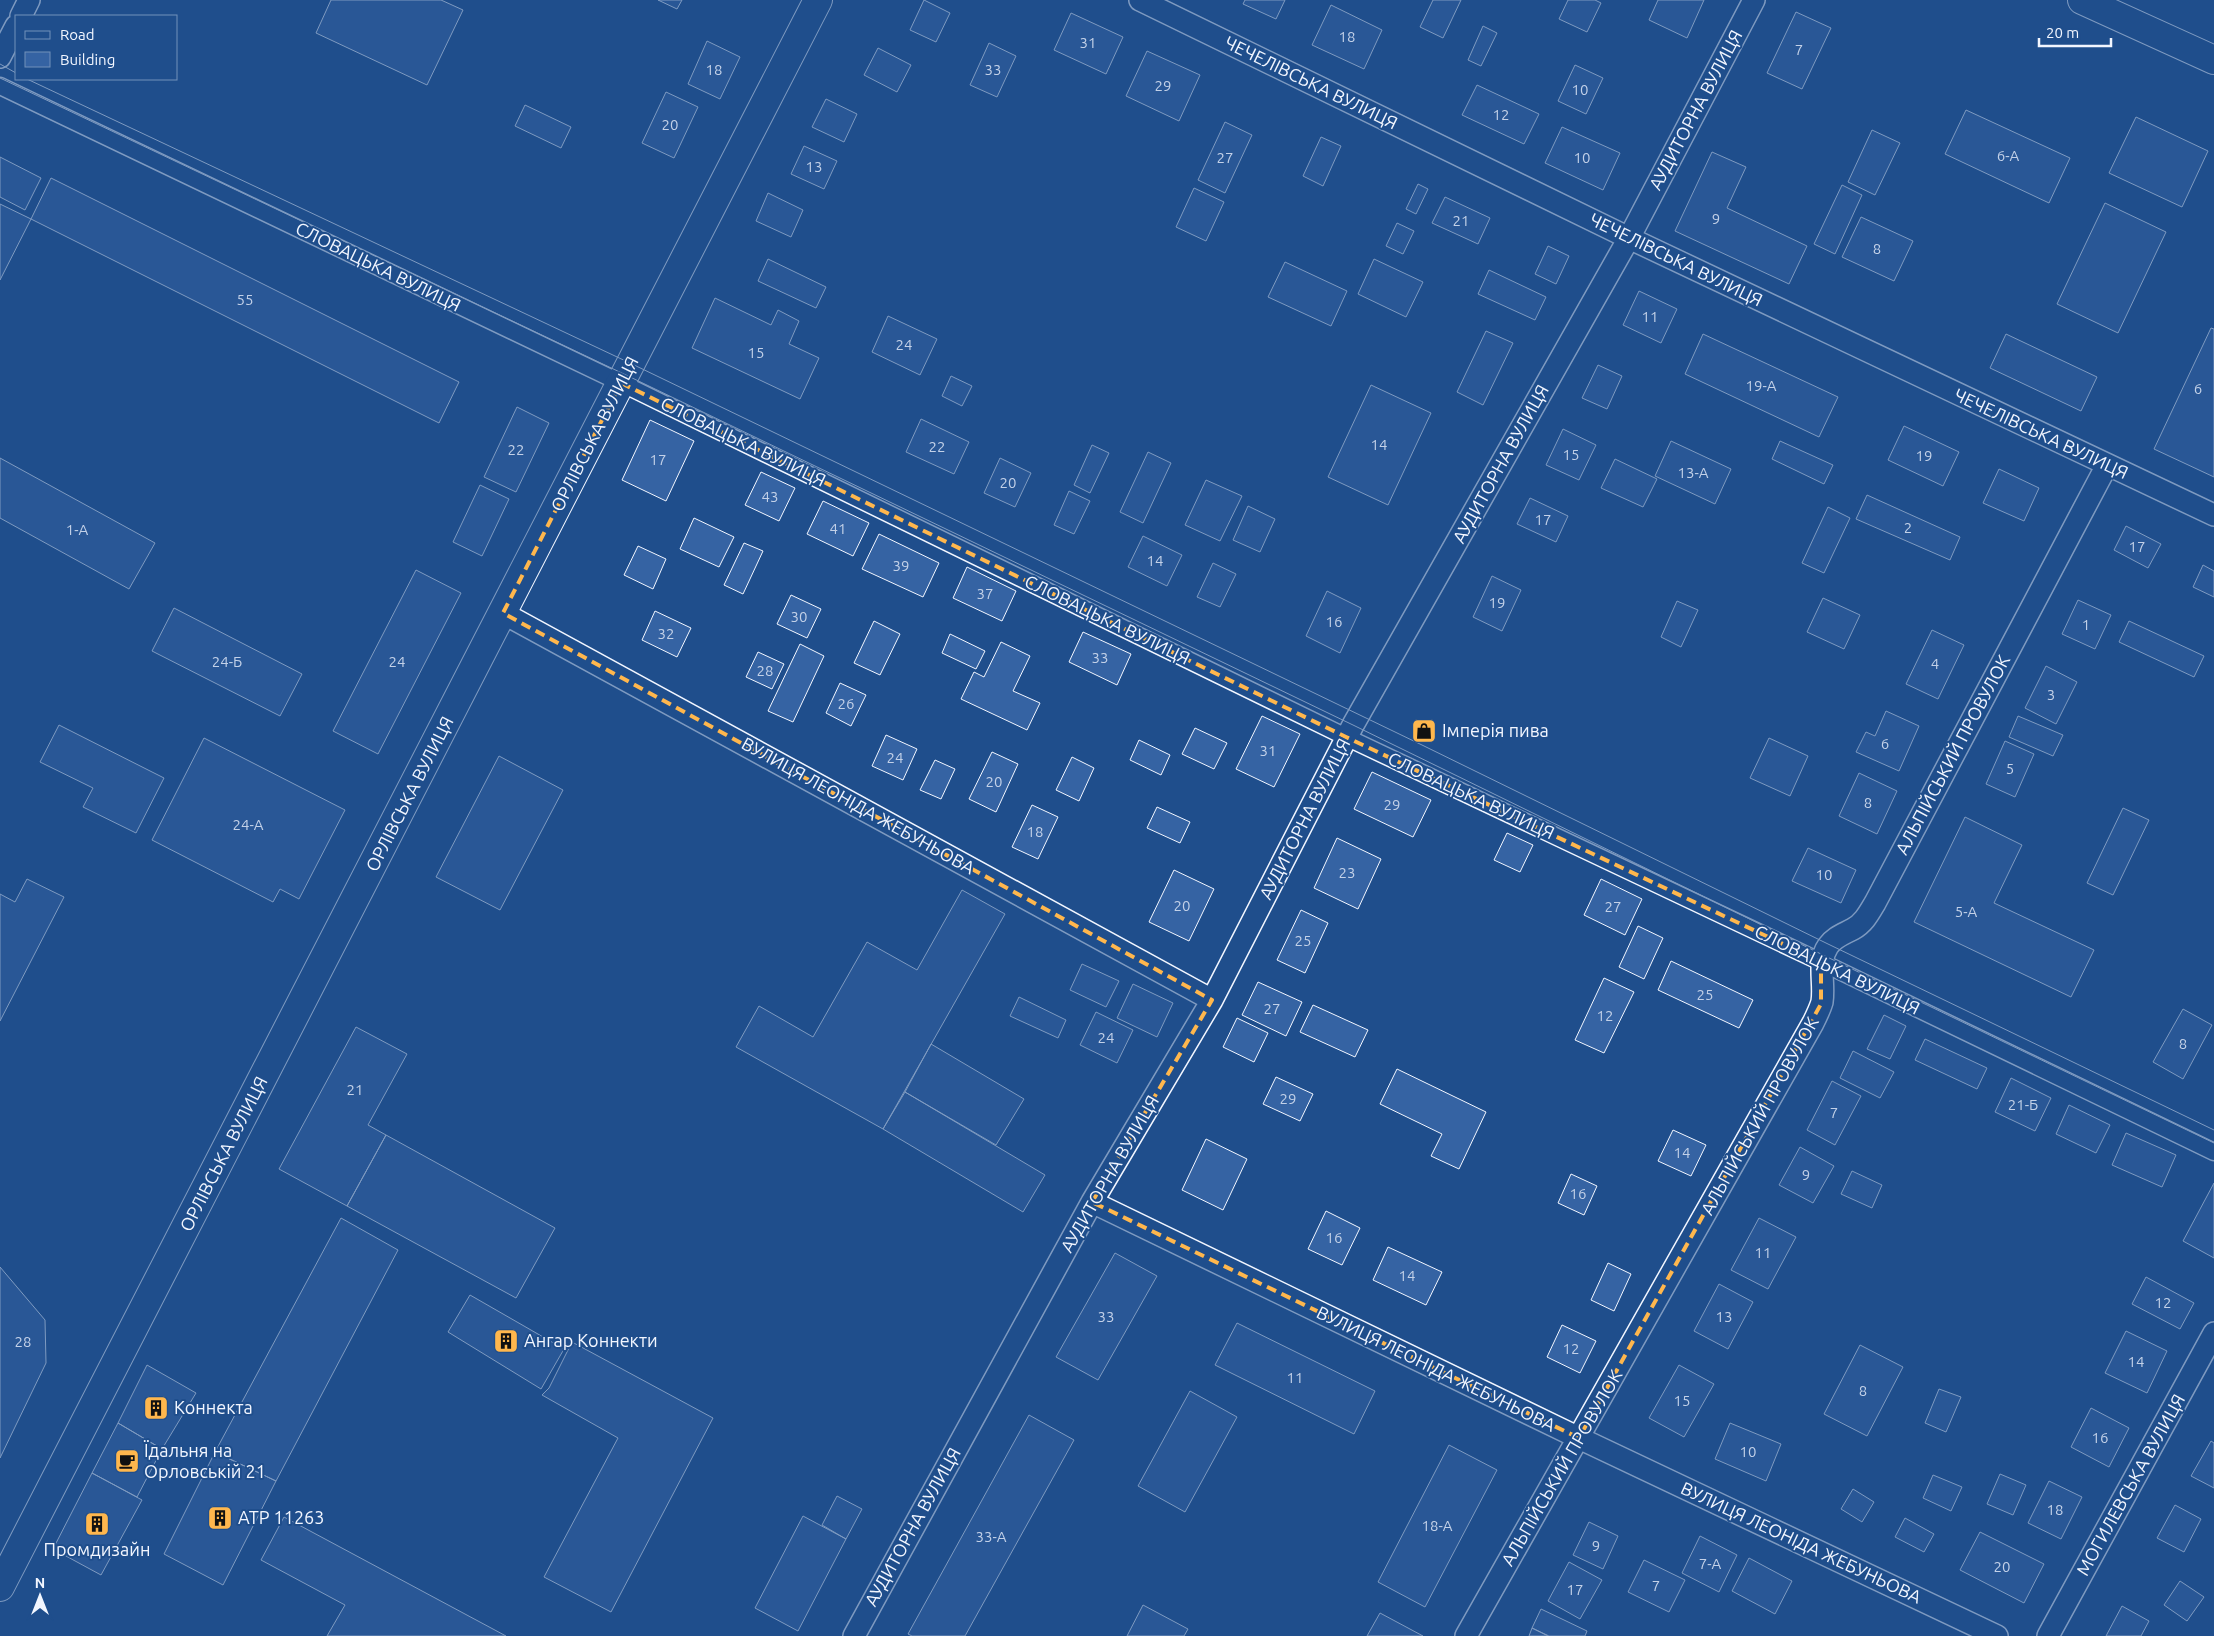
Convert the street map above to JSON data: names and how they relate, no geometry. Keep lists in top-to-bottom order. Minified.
{"streets":{"street":["ЧЕЧЕЛІВСЬКА ВУЛИЦЯ","АУДИТОРНА ВУЛИЦЯ","СЛОВАЦЬКА ВУЛИЦЯ","ОРЛІВСЬКА ВУЛИЦЯ","АЛЬПІЙСЬКИЙ ПРОВУЛОК","ВУЛИЦЯ ЛЕОНІДА ЖЕБУНЬОВА","МОГИЛЕВСЬКА ВУЛИЦЯ"]},"crossings":[["ЧЕЧЕЛІВСЬКА ВУЛИЦЯ","АУДИТОРНА ВУЛИЦЯ"],["ЧЕЧЕЛІВСЬКА ВУЛИЦЯ","АЛЬПІЙСЬКИЙ ПРОВУЛОК"],["АУДИТОРНА ВУЛИЦЯ","СЛОВАЦЬКА ВУЛИЦЯ"],["АУДИТОРНА ВУЛИЦЯ","ВУЛИЦЯ ЛЕОНІДА ЖЕБУНЬОВА"],["СЛОВАЦЬКА ВУЛИЦЯ","ОРЛІВСЬКА ВУЛИЦЯ"],["СЛОВАЦЬКА ВУЛИЦЯ","АЛЬПІЙСЬКИЙ ПРОВУЛОК"],["ОРЛІВСЬКА ВУЛИЦЯ","ВУЛИЦЯ ЛЕОНІДА ЖЕБУНЬОВА"],["АЛЬПІЙСЬКИЙ ПРОВУЛОК","ВУЛИЦЯ ЛЕОНІДА ЖЕБУНЬОВА"]],"places":{"shop":["Імперія пива"],"building":["Ангар Коннекти","Коннекта","ATP 11263","Промдизайн"],"cafe":["Їдальня на Орловській 21"]},"house_numbers":["18","31","7","18","33","29","10","12","20","6-А","27","10","13","9","21","8","55","11","24","15","19-А","6","14","22","22","15","19","17","13-А","20","43","17","2","41","1-А","17","14","39","37","19","30","16","1","32","33","24-Б","24","4","28","3","26","6","31","24","5","20","8","29","24-А","18","23","10","20","27","5-А","25","25","27","12","24","8","21","29","21-Б","7","14","9","16","16","11","14","12","33","13","28","12","14","11","8","15","16","10","18","18-А","33-А","9","7-А","20","7","17"],"legend":["Road","Building"],"scale_bar":"20 m","north":"top"}
